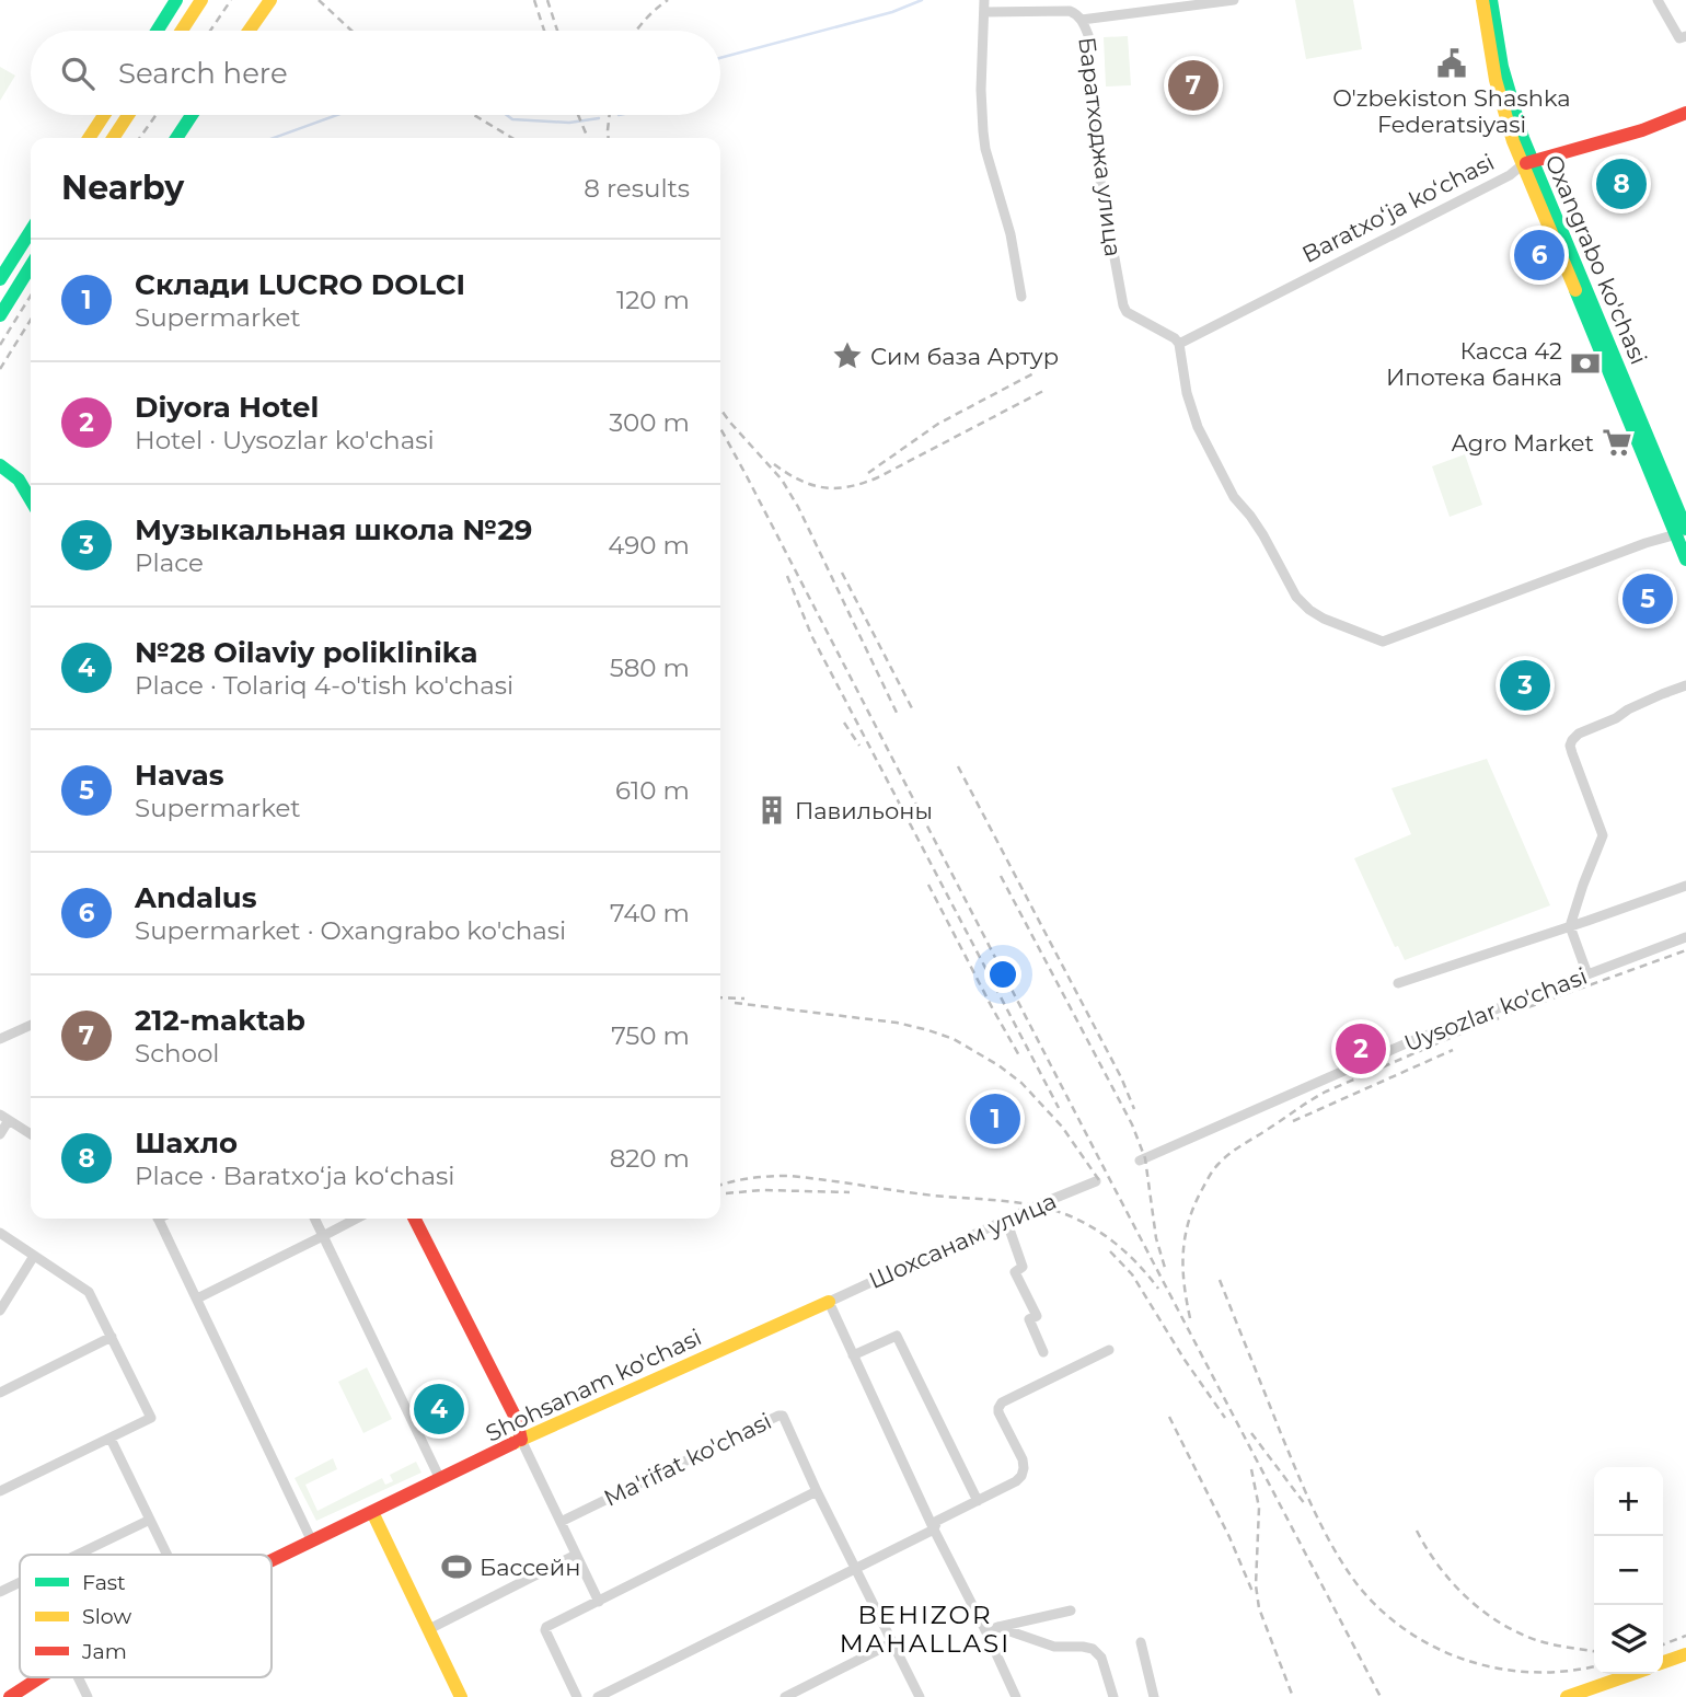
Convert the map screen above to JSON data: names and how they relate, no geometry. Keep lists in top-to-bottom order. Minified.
{"streets":{"main road":["Baratxoʻja koʻchasi","Oxangrabo ko'chasi","Shohsanam ko'chasi"],"street":["Баратходжа улица","Uysozlar ko'chasi","Шохсанам улица","Ma'rifat ko'chasi"]},"crossings":[["Баратходжа улица","Baratxoʻja koʻchasi"],["Baratxoʻja koʻchasi","Oxangrabo ko'chasi"],["Шохсанам улица","Shohsanam ko'chasi"]],"districts":["BEHIZOR MAHALLASI"],"places":{"public building":["O'zbekiston Shashka Federatsiyasi"],"place":["Сим база Артур"],"bank":["Касса 42 Ипотека банка"],"supermarket":["Agro Market"],"building":["Павильоны"],"sports":["Бассейн"]},"legend":["Fast","Slow","Jam"],"page":{"search":"Search here","pins":["7","8","6","5","3","2","1","4"],"heading":["Nearby","8 results"],"list":[{"mark":"1","name":"Склади LUCRO DOLCI","note":"Supermarket","value":"120 m"},{"mark":"2","name":"Diyora Hotel","note":"Hotel · Uysozlar ko'chasi","value":"300 m"},{"mark":"3","name":"Музыкальная школа №29","note":"Place","value":"490 m"},{"mark":"4","name":"№28 Oilaviy poliklinika","note":"Place · Tolariq 4-o'tish ko'chasi","value":"580 m"},{"mark":"5","name":"Havas","note":"Supermarket","value":"610 m"},{"mark":"6","name":"Andalus","note":"Supermarket · Oxangrabo ko'chasi","value":"740 m"},{"mark":"7","name":"212-maktab","note":"School","value":"750 m"},{"mark":"8","name":"Шахло","note":"Place · Baratxoʻja koʻchasi","value":"820 m"}],"map_buttons":["+","−"]}}
